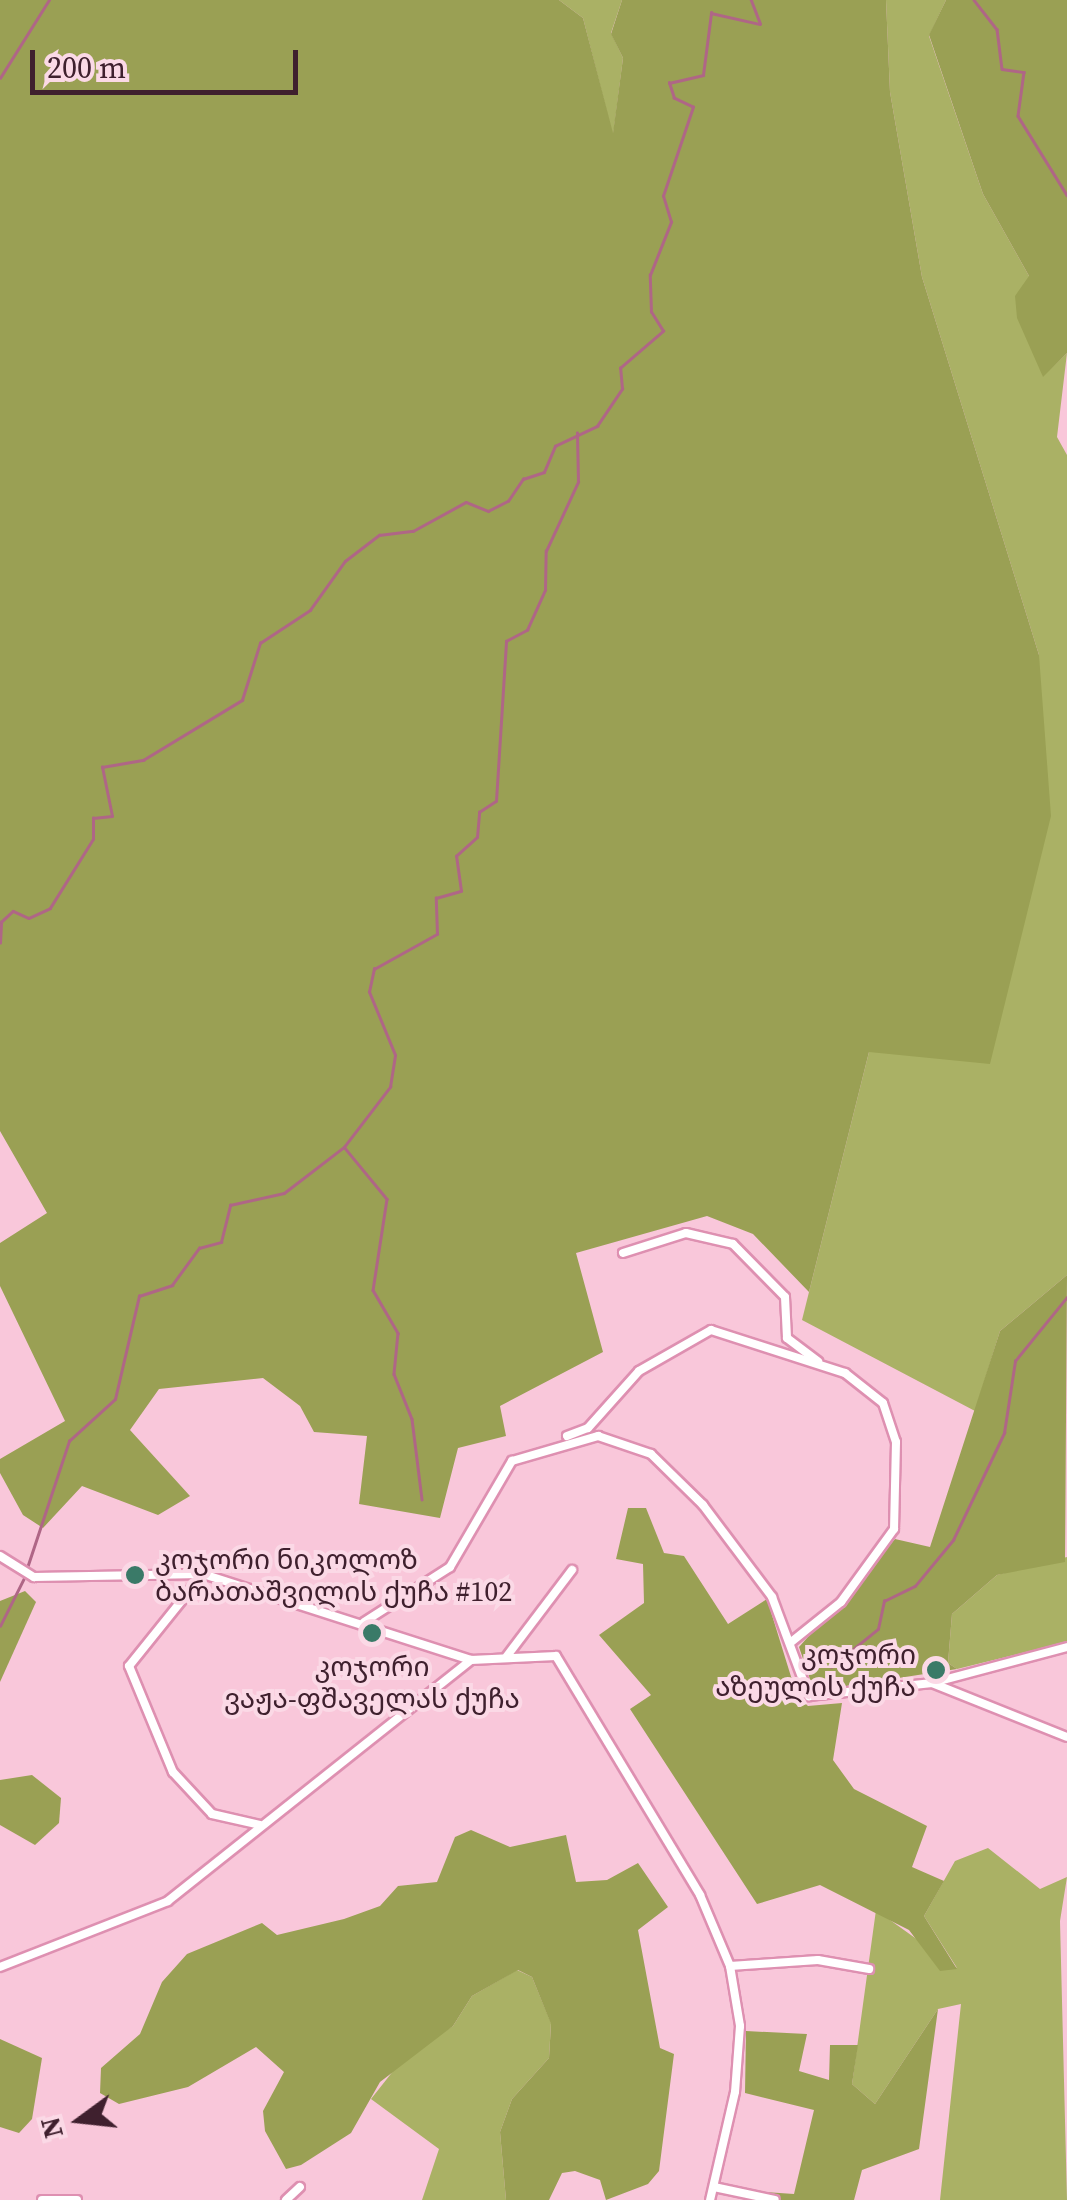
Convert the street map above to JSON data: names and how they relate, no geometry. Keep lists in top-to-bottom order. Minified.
{"places":["კოჯორი ნიკოლოზ ბარათაშვილის ქუჩა #102","კოჯორი ვაჟა-ფშაველას ქუჩა","კოჯორი აზეულის ქუჩა"],"scale_bar":"200 m","north":"left"}
